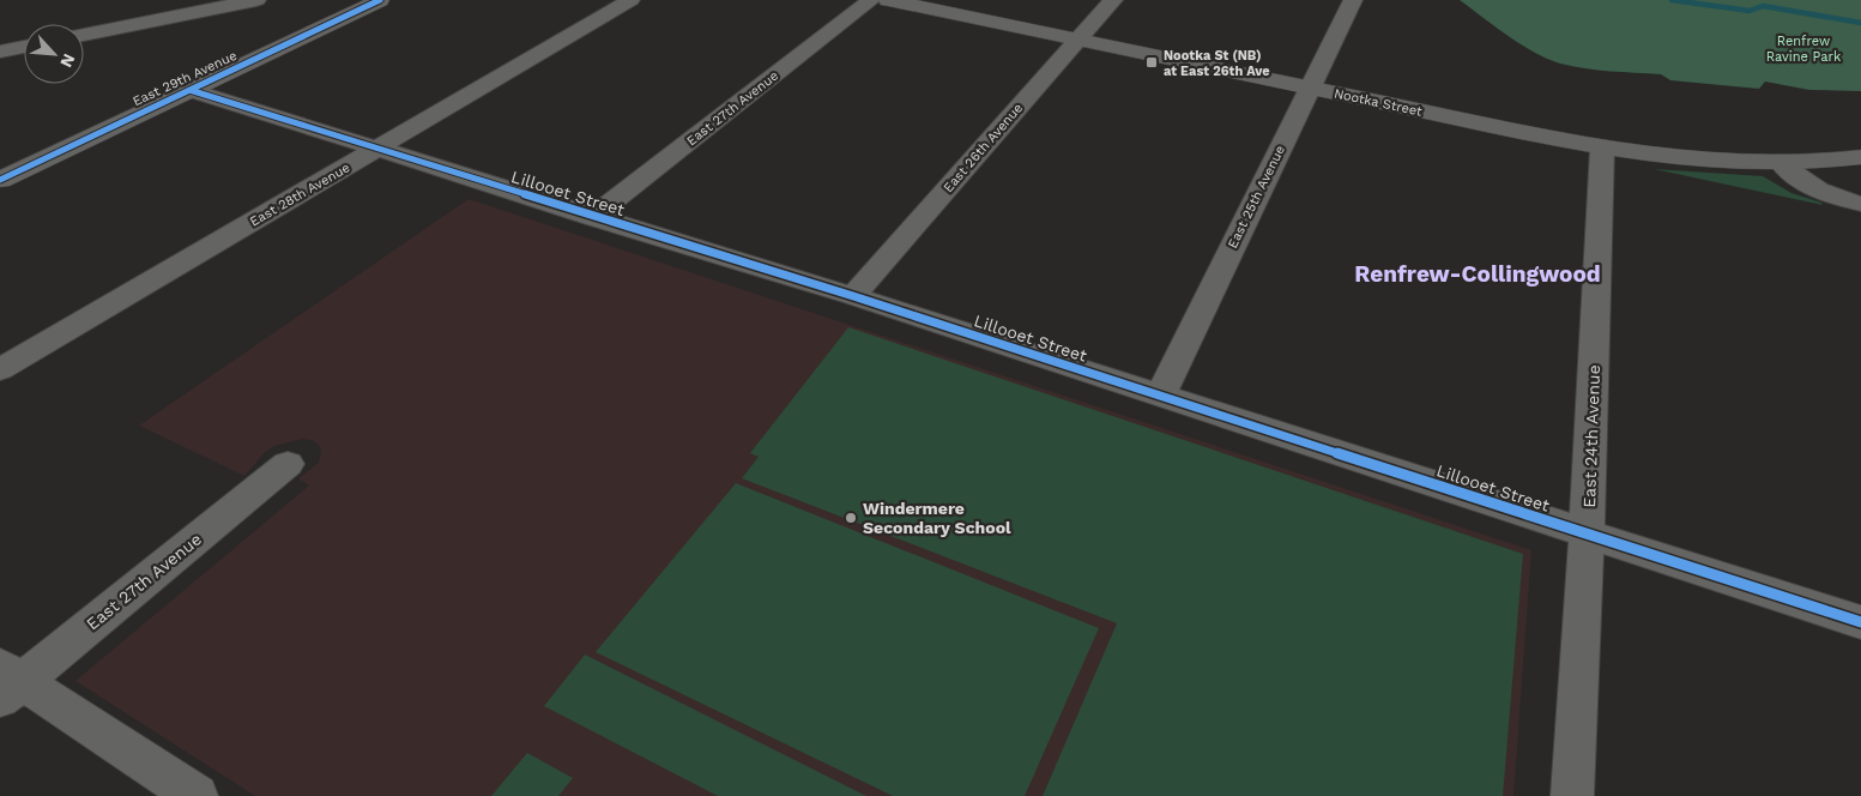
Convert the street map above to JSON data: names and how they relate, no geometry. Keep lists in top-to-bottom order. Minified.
{"streets":{"street":["East 29th Avenue","Nootka Street","East 27th Avenue","East 26th Avenue","Lillooet Street","East 28th Avenue","East 25th Avenue","East 24th Avenue"]},"crossings":[["East 29th Avenue","Lillooet Street"],["Nootka Street","East 26th Avenue"],["Nootka Street","East 25th Avenue"],["Nootka Street","East 24th Avenue"],["East 27th Avenue","Lillooet Street"],["East 26th Avenue","Lillooet Street"],["Lillooet Street","East 28th Avenue"],["Lillooet Street","East 25th Avenue"],["Lillooet Street","East 24th Avenue"]],"districts":["Renfrew-Collingwood"],"parks":["Renfrew Ravine Park"],"places":{"transit":["Nootka St (NB) at East 26th Ave"],"other":["Windermere Secondary School"]},"north":"bottom right"}
